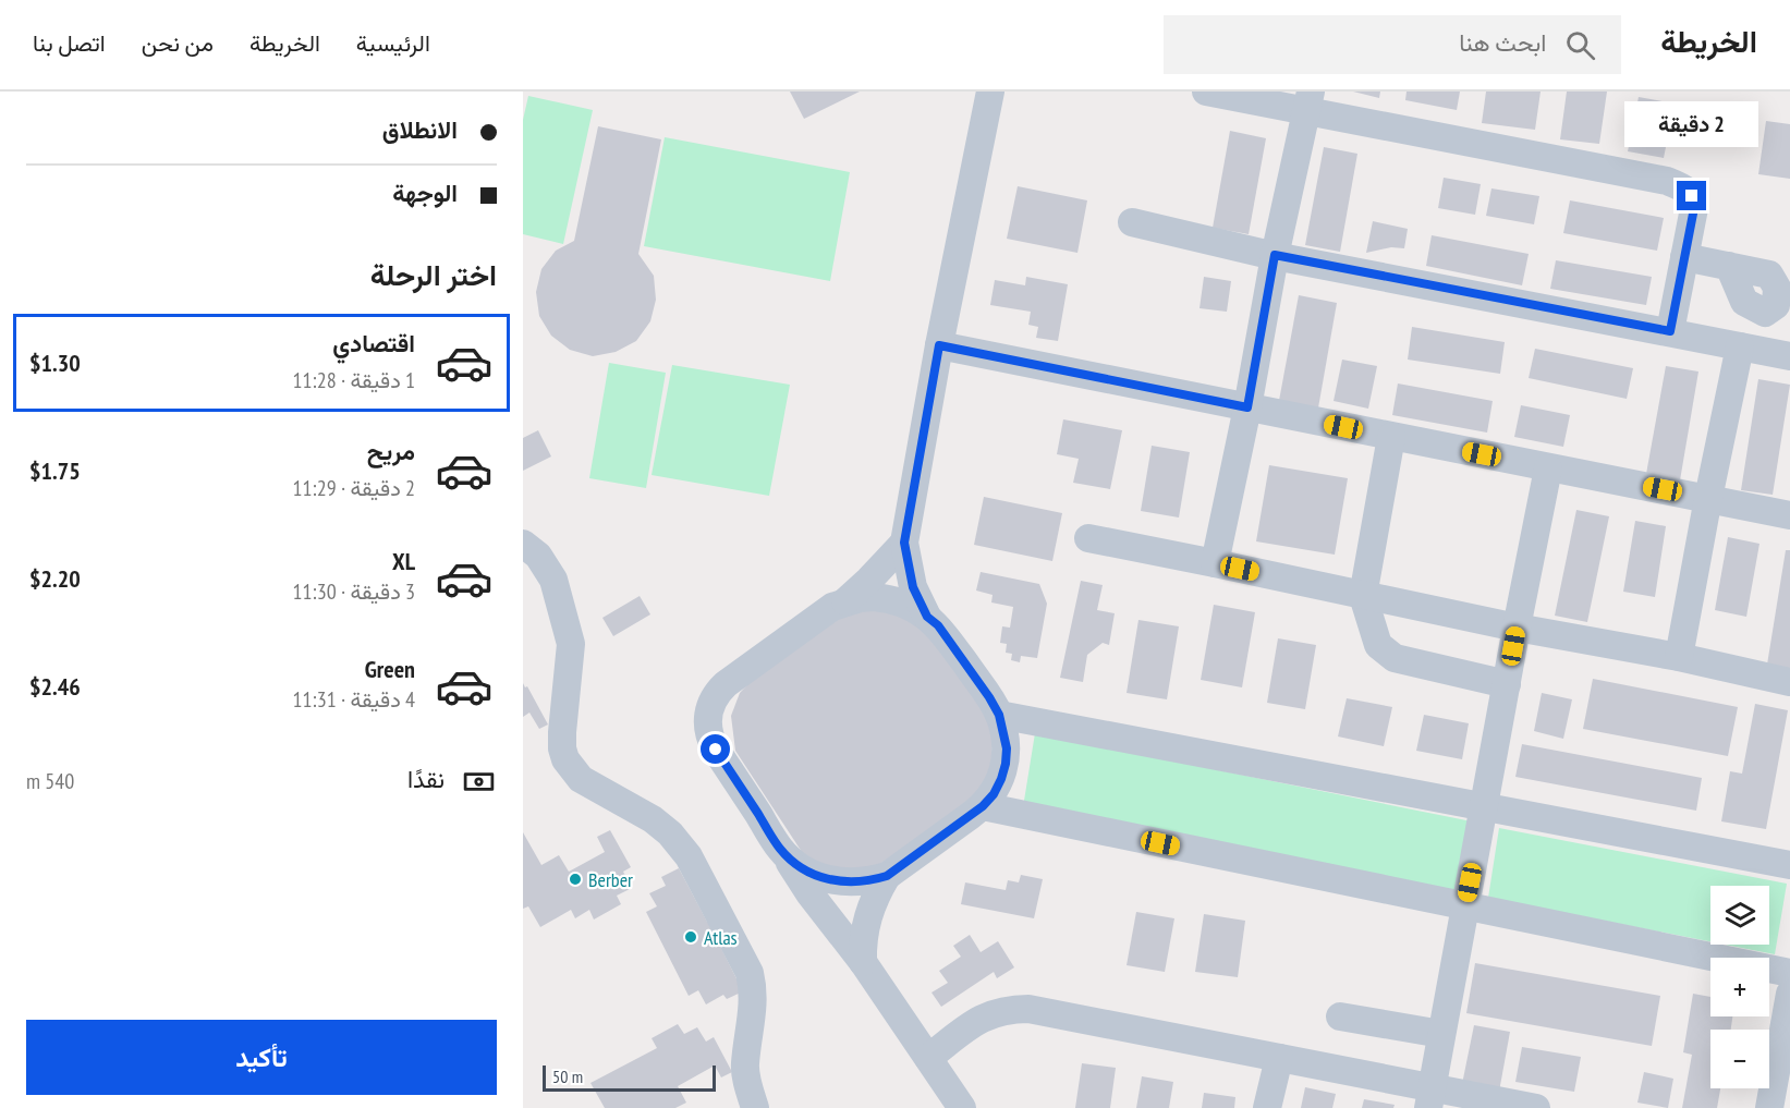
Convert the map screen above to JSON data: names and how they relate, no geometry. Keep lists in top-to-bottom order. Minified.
{"places":["Berber","Atlas"],"scale_bar":"50 m","page":{"header":"الخريطة","search":"ابحث هنا","nav":["الرئيسية","الخريطة","من نحن","اتصل بنا"],"banner":["الانطلاق","الوجهة"],"bubble":"2 دقيقة","heading":"اختر الرحلة","list":[{"name":"اقتصادي","note":"1 دقيقة · 11:28","value":"$1.30"},{"name":"مريح","note":"2 دقيقة · 11:29","value":"$1.75"},{"name":"XL","note":"3 دقيقة · 11:30","value":"$2.20"},{"name":"Green","note":"4 دقيقة · 11:31","value":"$2.46"}],"pay":["نقدًا","540 m"],"map_buttons":["+","−"],"buttons":"تأكيد","scale":"50 m"}}
